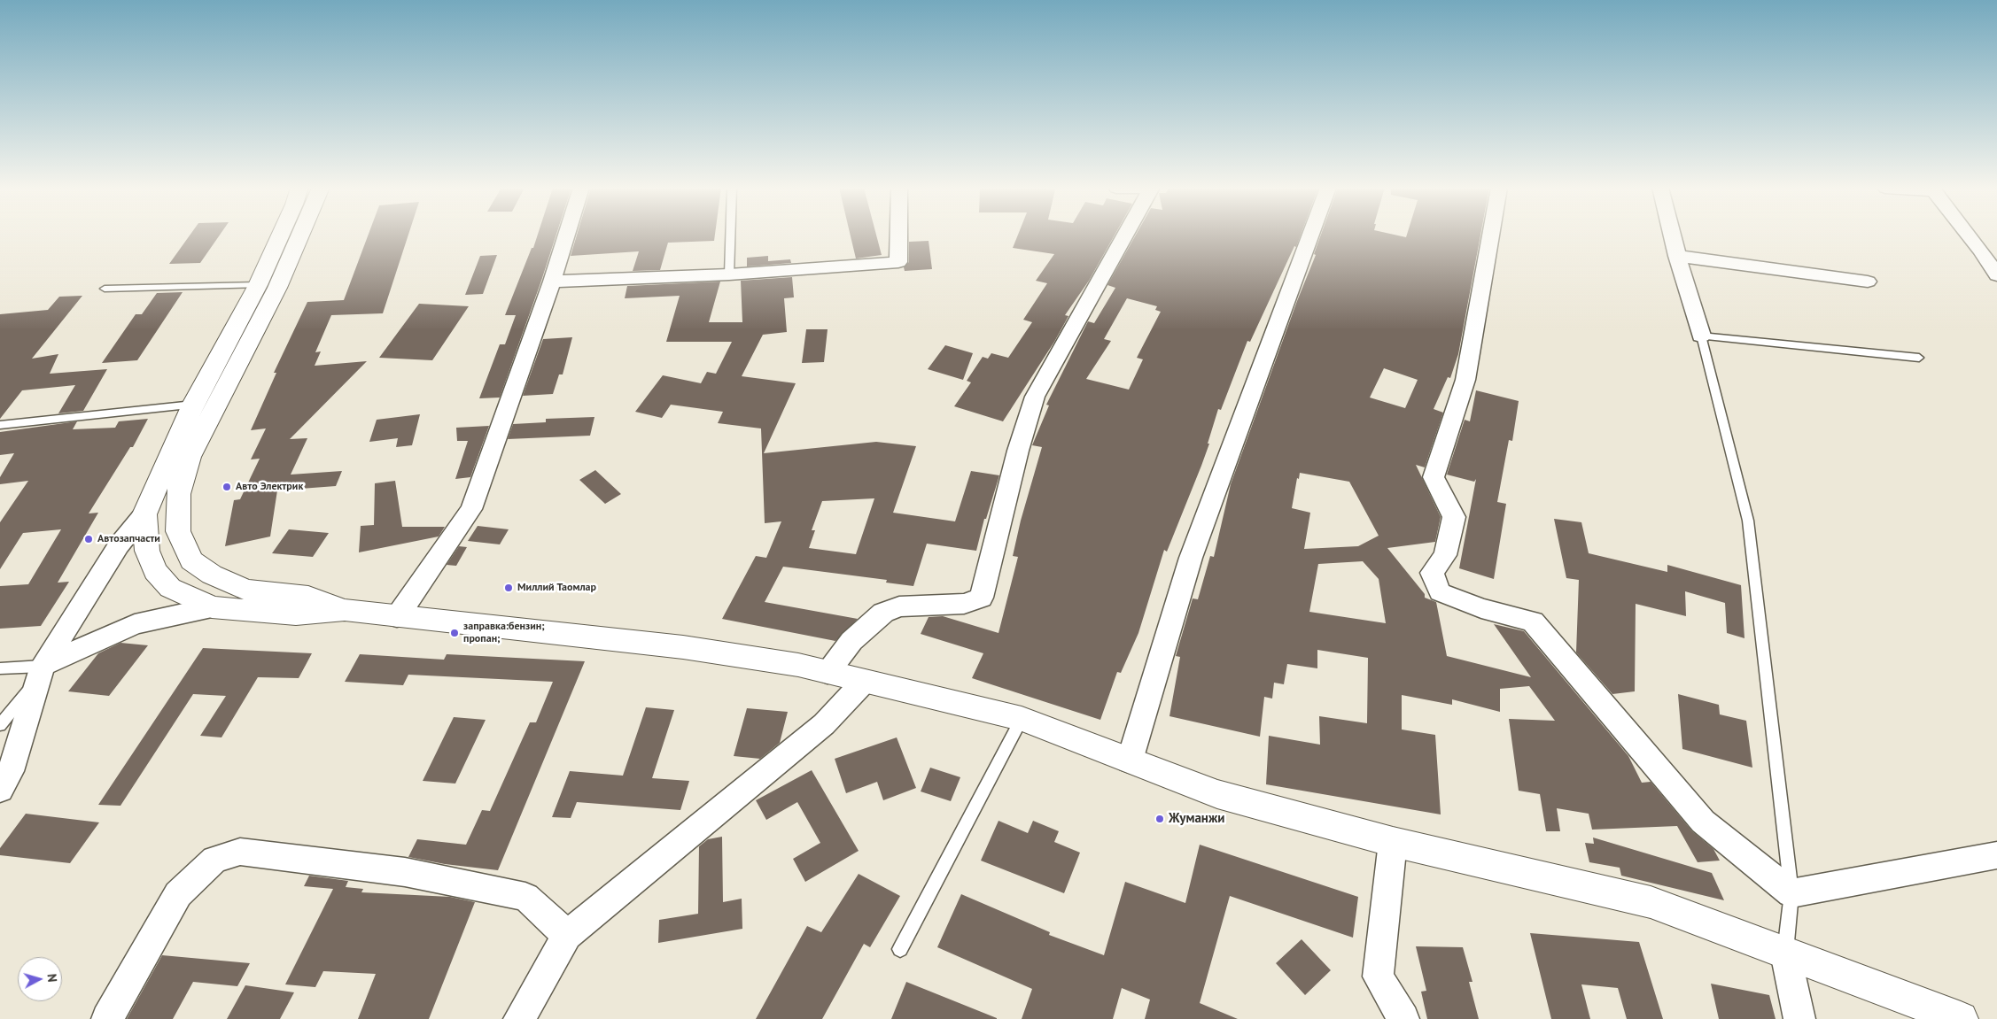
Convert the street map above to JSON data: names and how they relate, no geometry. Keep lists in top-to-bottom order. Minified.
{"places":["Авто Электрик","Автозапчасти","Миллий Таомлар","заправка:бензин; пропан;","Жуманжи"],"north":"right"}
